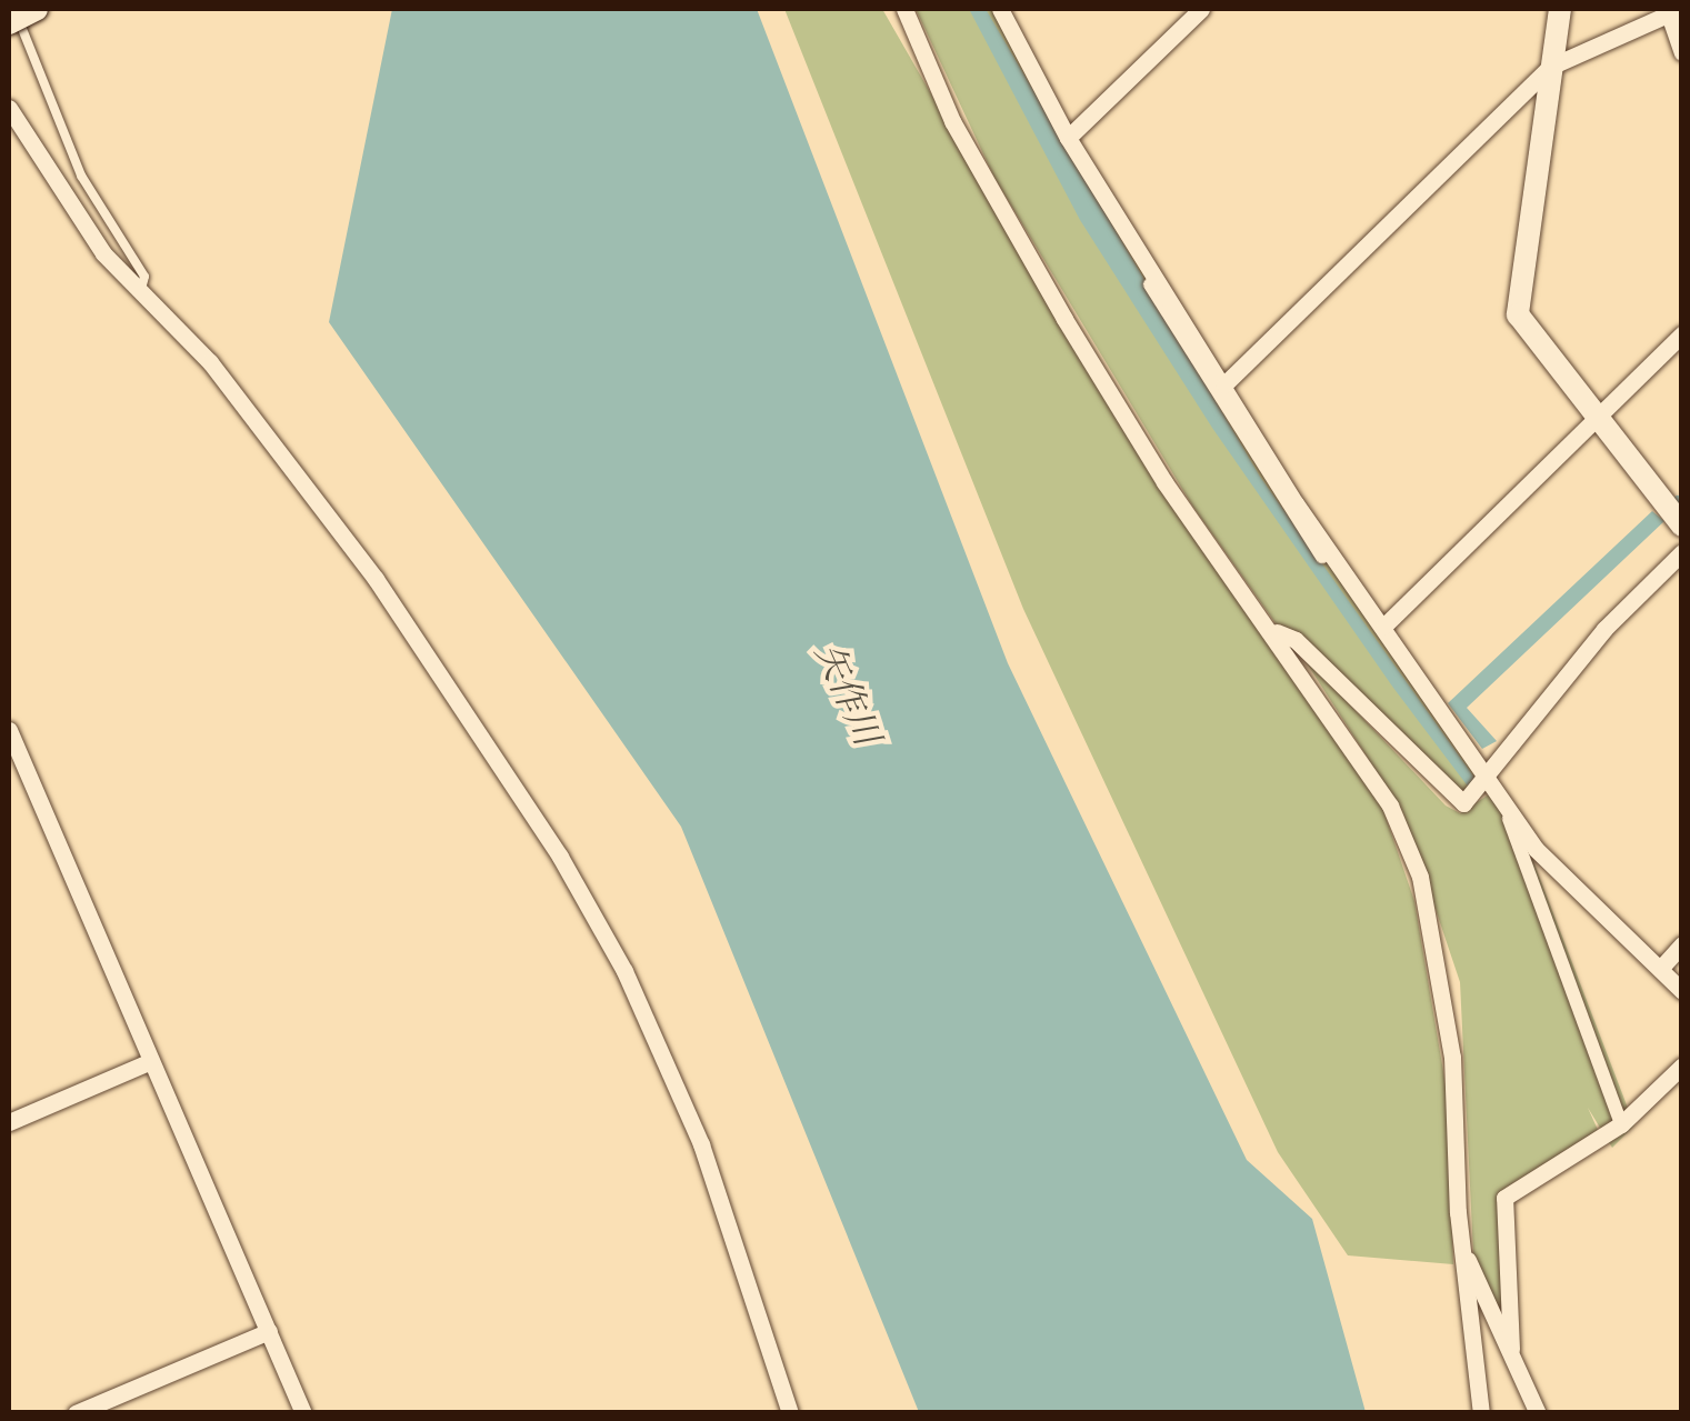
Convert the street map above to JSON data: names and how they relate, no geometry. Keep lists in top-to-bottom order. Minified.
{"water":["矢作川"]}
